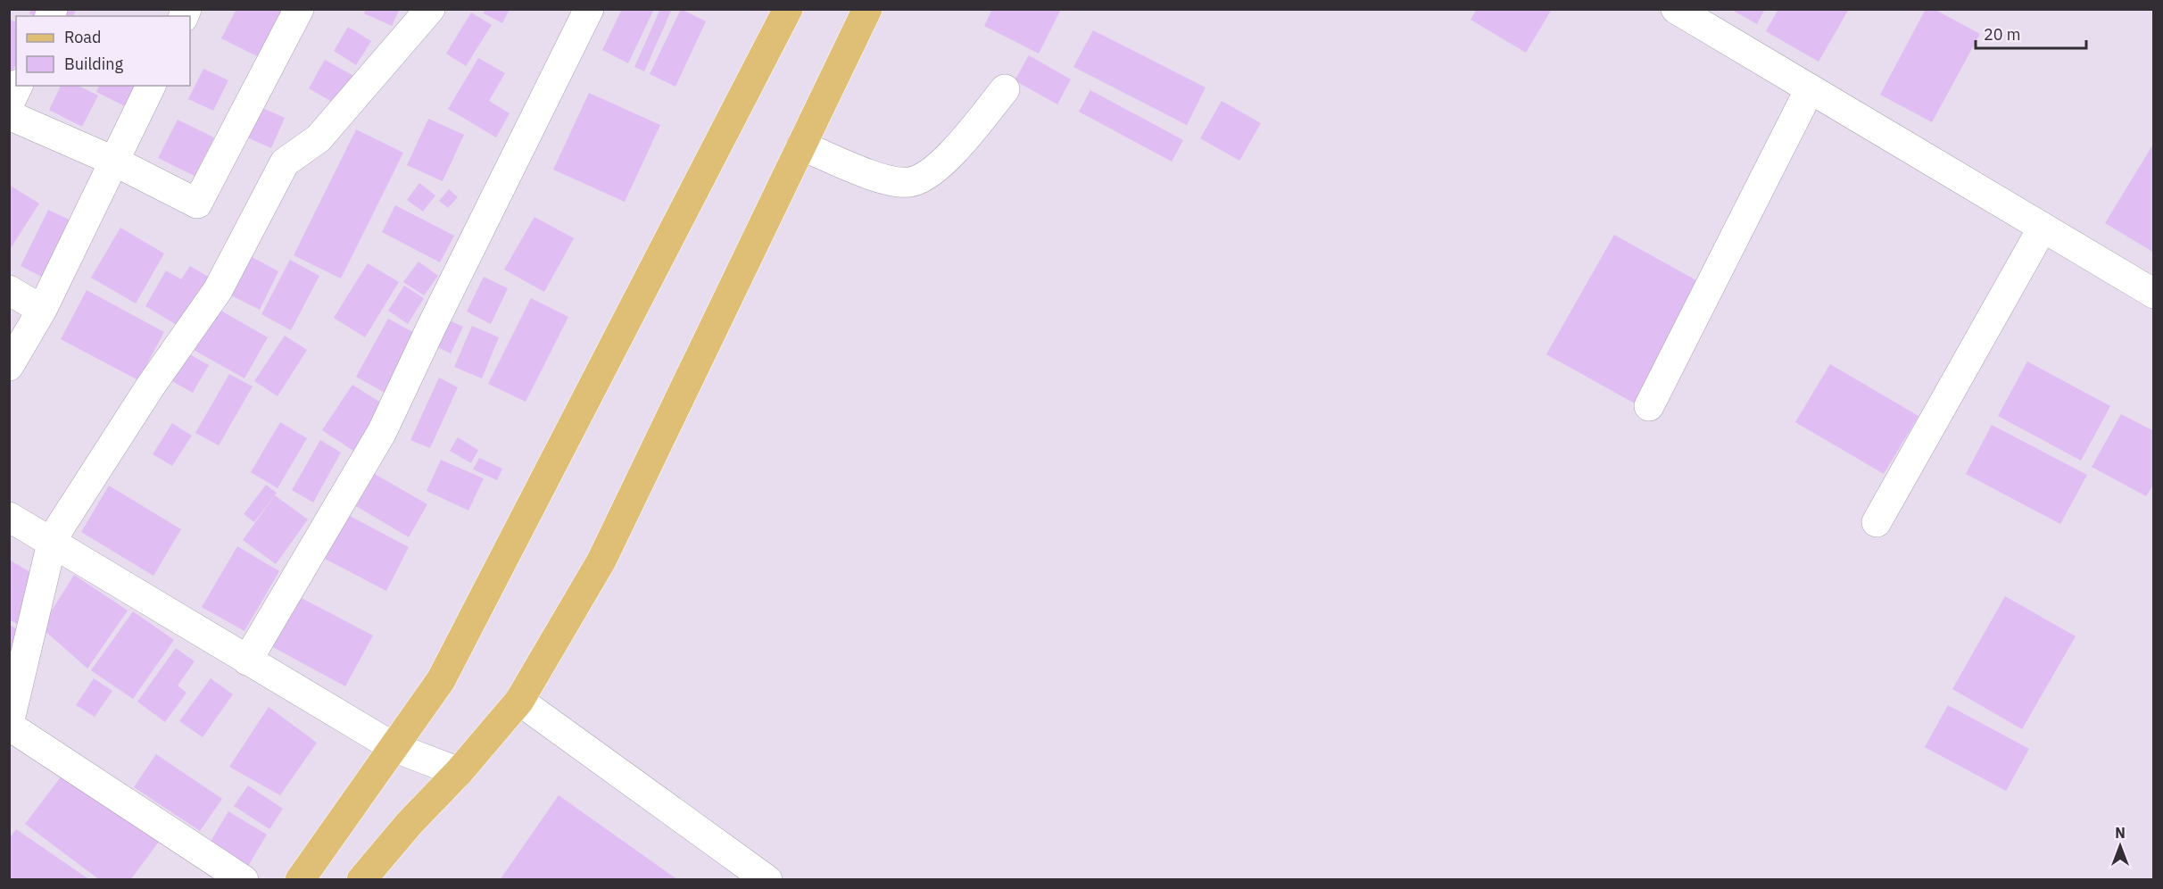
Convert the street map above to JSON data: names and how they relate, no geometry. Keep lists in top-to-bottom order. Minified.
{"legend":["Road","Building"],"scale_bar":"20 m","north":"top"}
